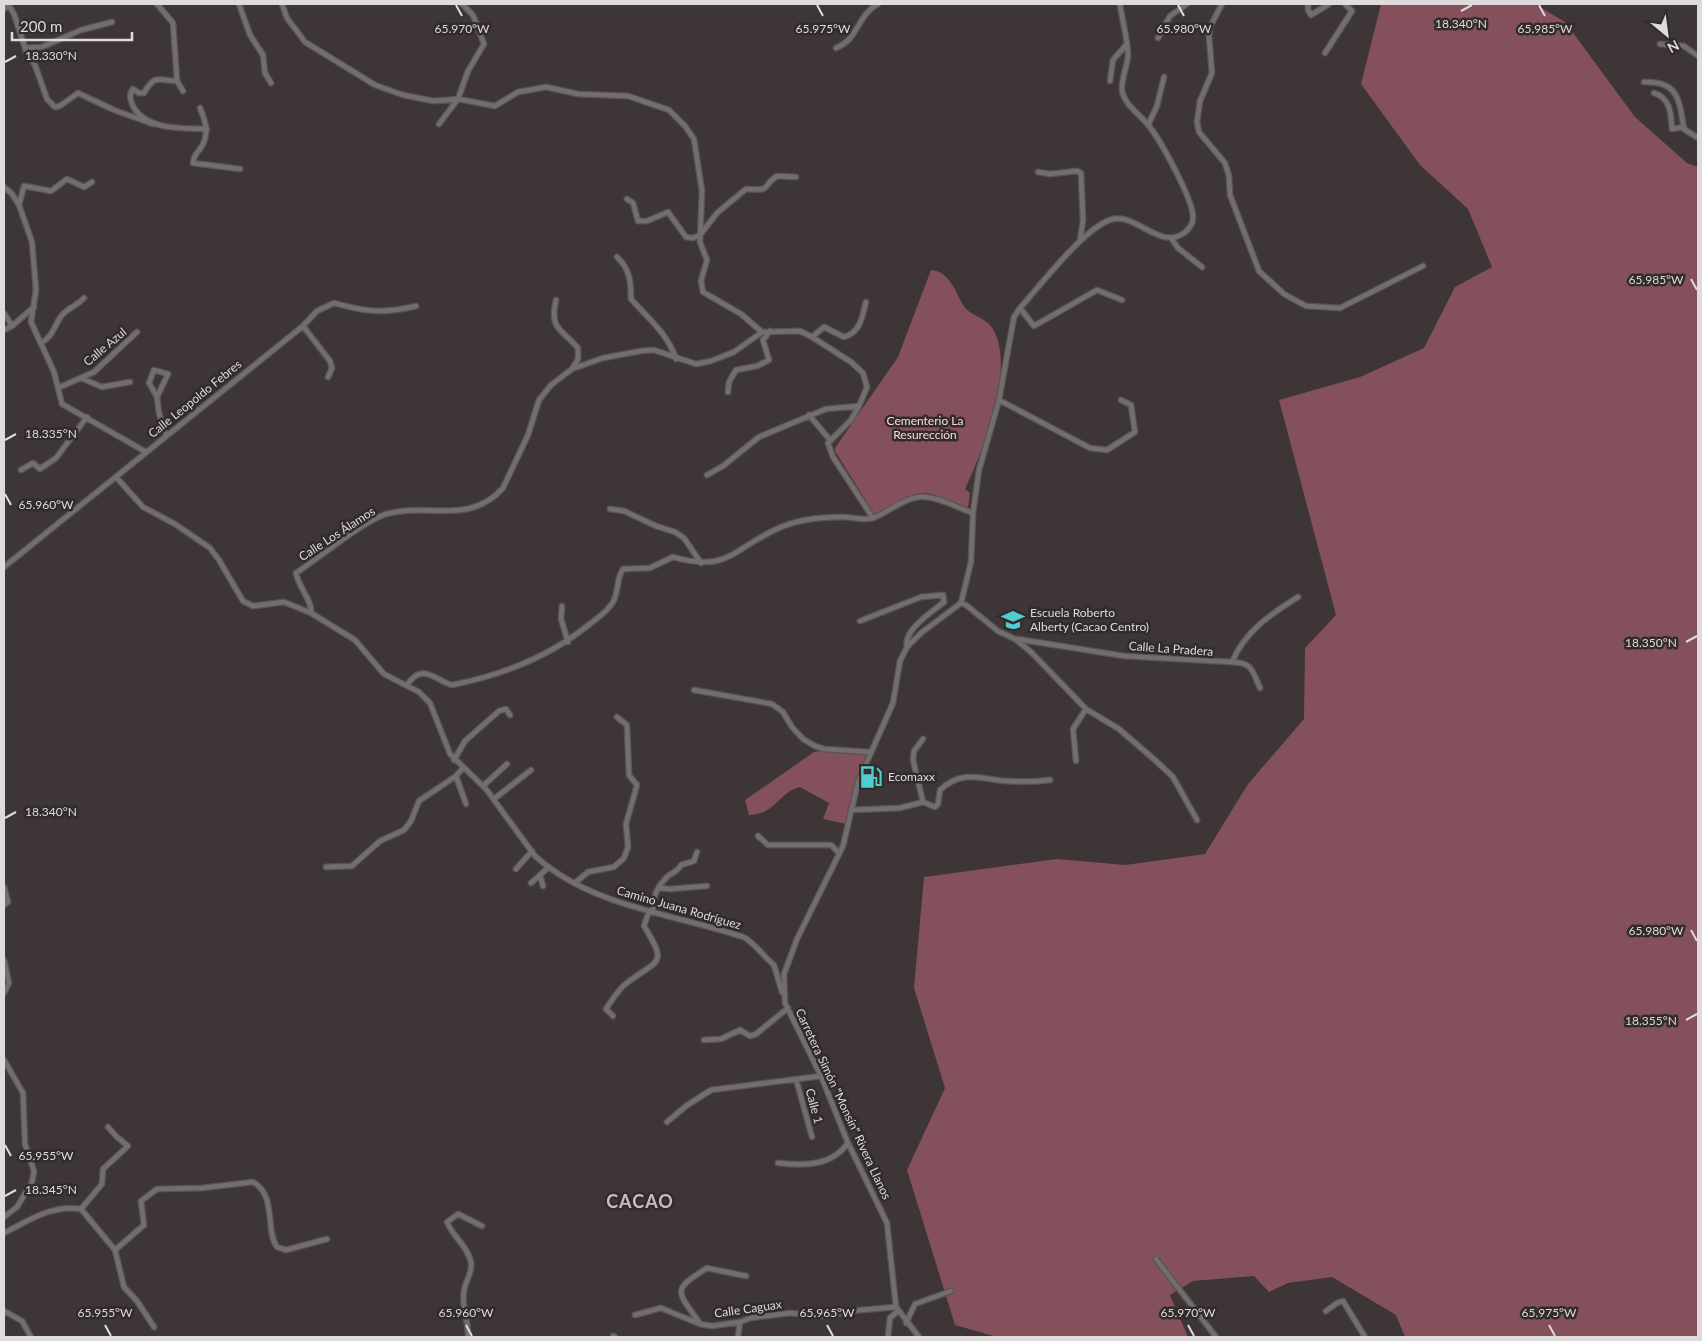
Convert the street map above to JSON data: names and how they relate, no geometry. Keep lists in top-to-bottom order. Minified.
{"streets":{"street":["Calle Azul","Calle Leopoldo Febres","Calle Los Álamos","Calle La Pradera","Camino Juana Rodríguez","Carretera Simón \"Monsín\" Rivera Llanos","Calle 1","Calle Caguax"]},"crossings":[["Calle Leopoldo Febres","Camino Juana Rodríguez"],["Calle Los Álamos","Camino Juana Rodríguez"],["Camino Juana Rodríguez","Carretera Simón \"Monsín\" Rivera Llanos"],["Carretera Simón \"Monsín\" Rivera Llanos","Calle Caguax"]],"districts":["CACAO"],"parks":["Cementerio La Resurección"],"places":{"school or university":["Escuela Roberto Alberty (Cacao Centro)"],"fuel station":["Ecomaxx"]},"scale_bar":"200 m","north":"bottom right","coordinates":["18.340°N","65.970°W","65.975°W","65.980°W","65.985°W","18.330°N","18.335°N","65.960°W","18.350°N","18.355°N","65.955°W","18.345°N","65.965°W"]}
